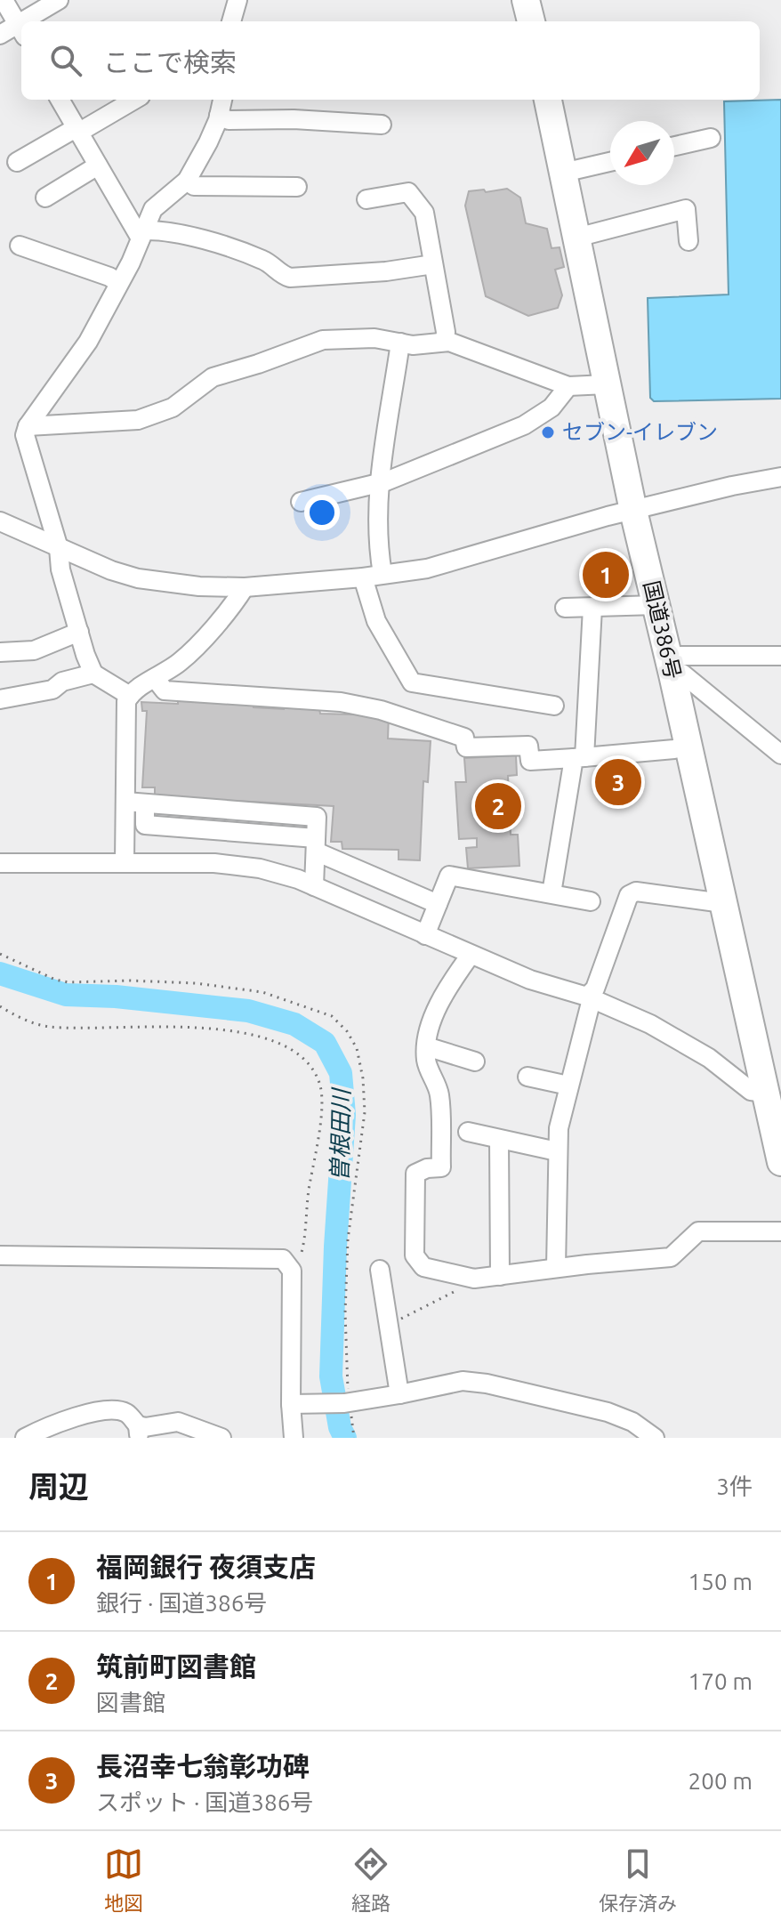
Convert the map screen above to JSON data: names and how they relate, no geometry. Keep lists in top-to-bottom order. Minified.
{"streets":{"highway":["国道386号"]},"water":["曽根田川"],"places":["セブン-イレブン"],"north":"bottom left","page":{"search":"ここで検索","pins":["1","3","2"],"heading":["周辺","3件"],"list":[{"mark":"1","name":"福岡銀行 夜須支店","note":"銀行 · 国道386号","value":"150 m"},{"mark":"2","name":"筑前町図書館","note":"図書館","value":"170 m"},{"mark":"3","name":"長沼幸七翁彰功碑","note":"スポット · 国道386号","value":"200 m"}],"nav":["地図","経路","保存済み"]}}
